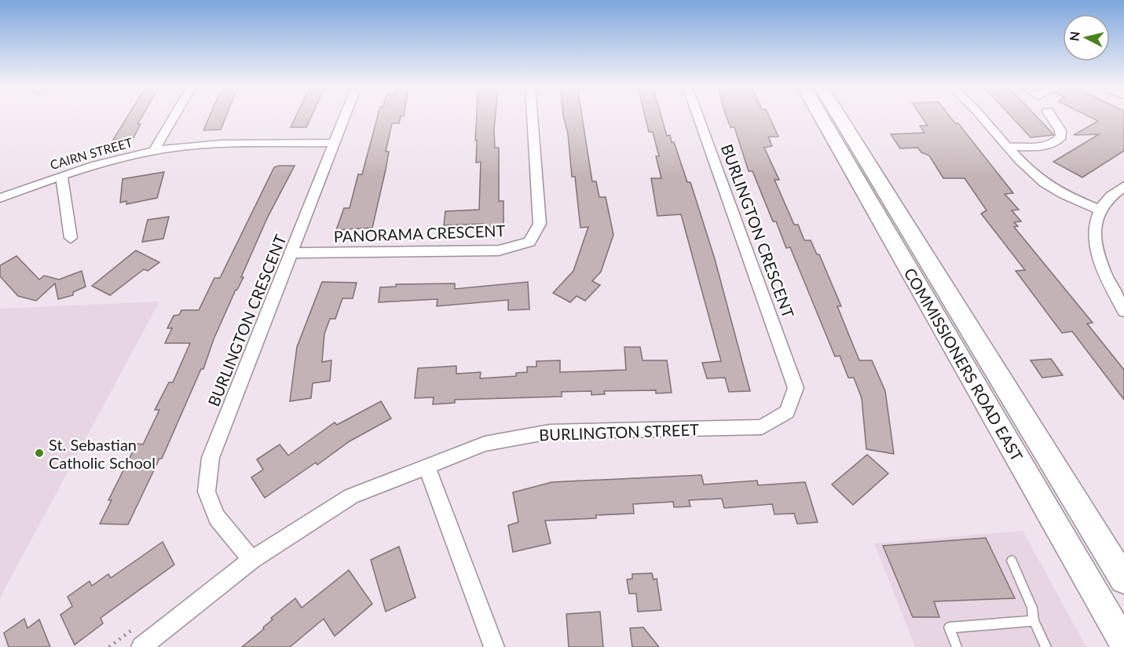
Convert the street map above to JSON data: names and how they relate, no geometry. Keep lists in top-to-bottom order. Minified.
{"streets":{"main road":["COMMISSIONERS ROAD EAST"],"street":["CAIRN STREET","BURLINGTON CRESCENT","PANORAMA CRESCENT","BURLINGTON STREET"]},"crossings":[["CAIRN STREET","BURLINGTON CRESCENT"],["BURLINGTON CRESCENT","PANORAMA CRESCENT"],["BURLINGTON CRESCENT","BURLINGTON STREET"]],"places":["St. Sebastian Catholic School"],"north":"left"}
